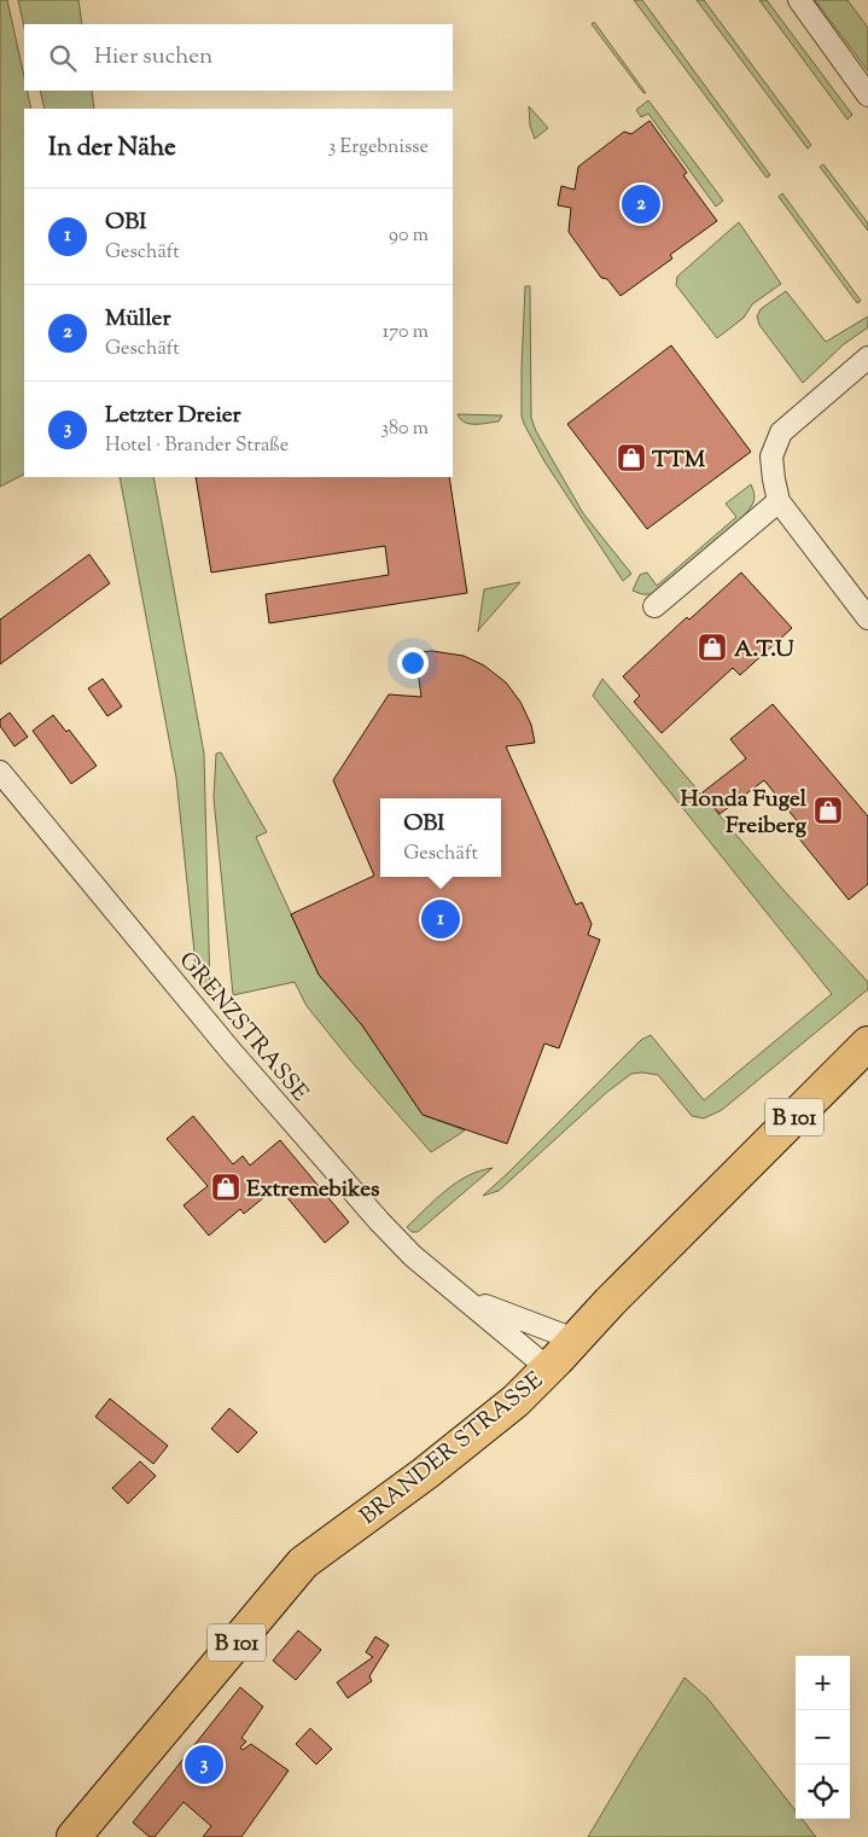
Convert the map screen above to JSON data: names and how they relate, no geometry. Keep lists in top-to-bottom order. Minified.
{"streets":{"main road":["B 101","BRANDER STRASSE"],"street":["GRENZSTRASSE"]},"crossings":[["GRENZSTRASSE","BRANDER STRASSE"]],"places":{"shop":["TTM","A.T.U","Honda Fugel Freiberg","Extremebikes"]},"page":{"search":"Hier suchen","heading":["In der Nähe","3 Ergebnisse"],"pins":["2","1","3"],"list":[{"mark":"1","name":"OBI","note":"Geschäft","value":"90 m"},{"mark":"2","name":"Müller","note":"Geschäft","value":"170 m"},{"mark":"3","name":"Letzter Dreier","note":"Hotel · Brander Straße","value":"380 m"}],"popup":["OBI","Geschäft"],"map_buttons":["+","−"]}}
